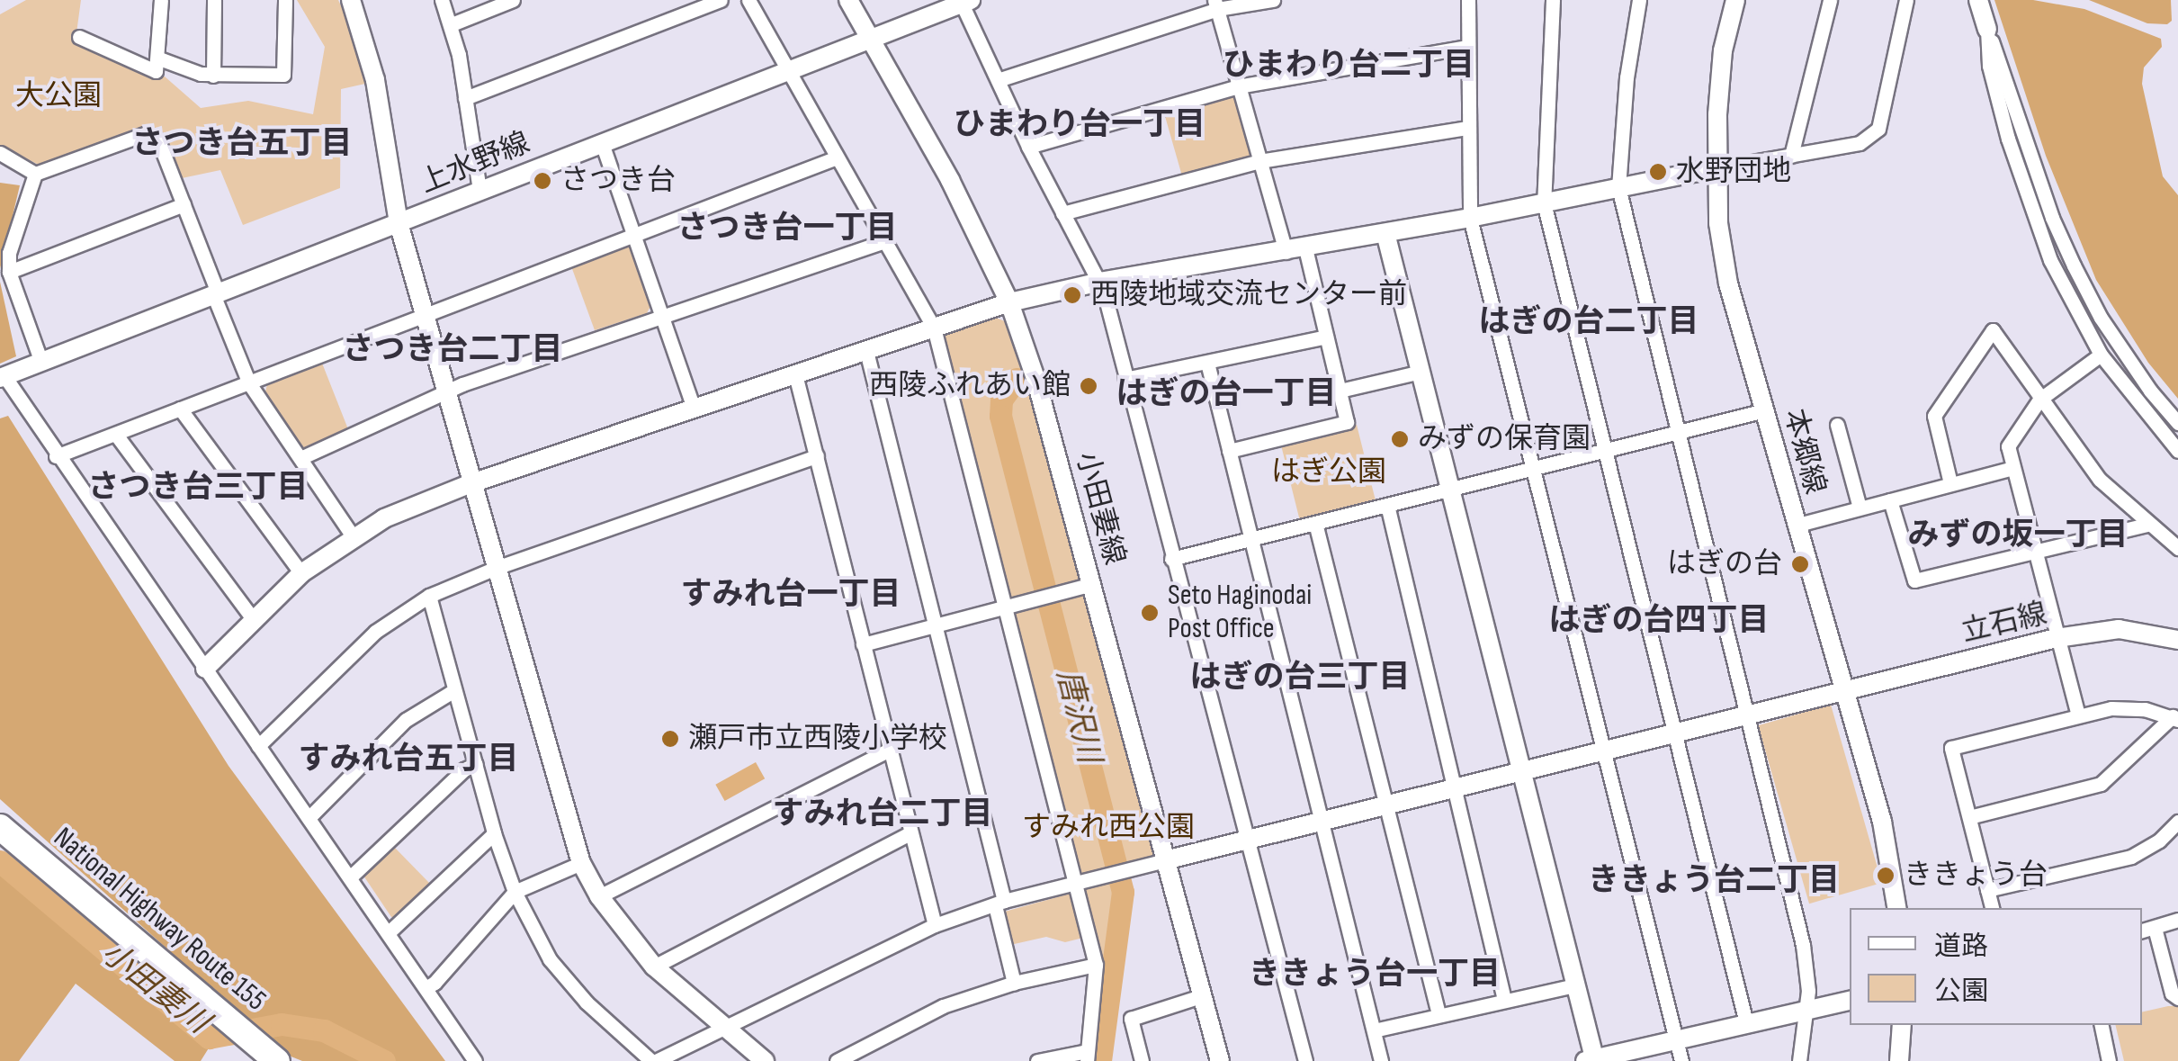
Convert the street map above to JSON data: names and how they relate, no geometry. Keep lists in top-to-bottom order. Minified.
{"streets":{"highway":["National Highway Route 155"],"street":["上水野線","本郷線","小田妻線","立石線"]},"crossings":[["上水野線","小田妻線"],["本郷線","立石線"],["小田妻線","立石線"]],"districts":["ひまわり台二丁目","ひまわり台一丁目","さつき台五丁目","さつき台一丁目","はぎの台二丁目","さつき台二丁目","はぎの台一丁目","さつき台三丁目","みずの坂一丁目","すみれ台一丁目","はぎの台四丁目","はぎの台三丁目","すみれ台五丁目","すみれ台二丁目","ききょう台二丁目","ききょう台一丁目"],"water":["唐沢川","小田妻川"],"parks":["大公園","はぎ公園","すみれ西公園"],"places":["水野団地","さつき台","西陵地域交流センター前","西陵ふれあい館","みずの保育園","はぎの台","Seto Haginodai Post Office","瀬戸市立西陵小学校","ききょう台"],"legend":["道路","公園"]}
